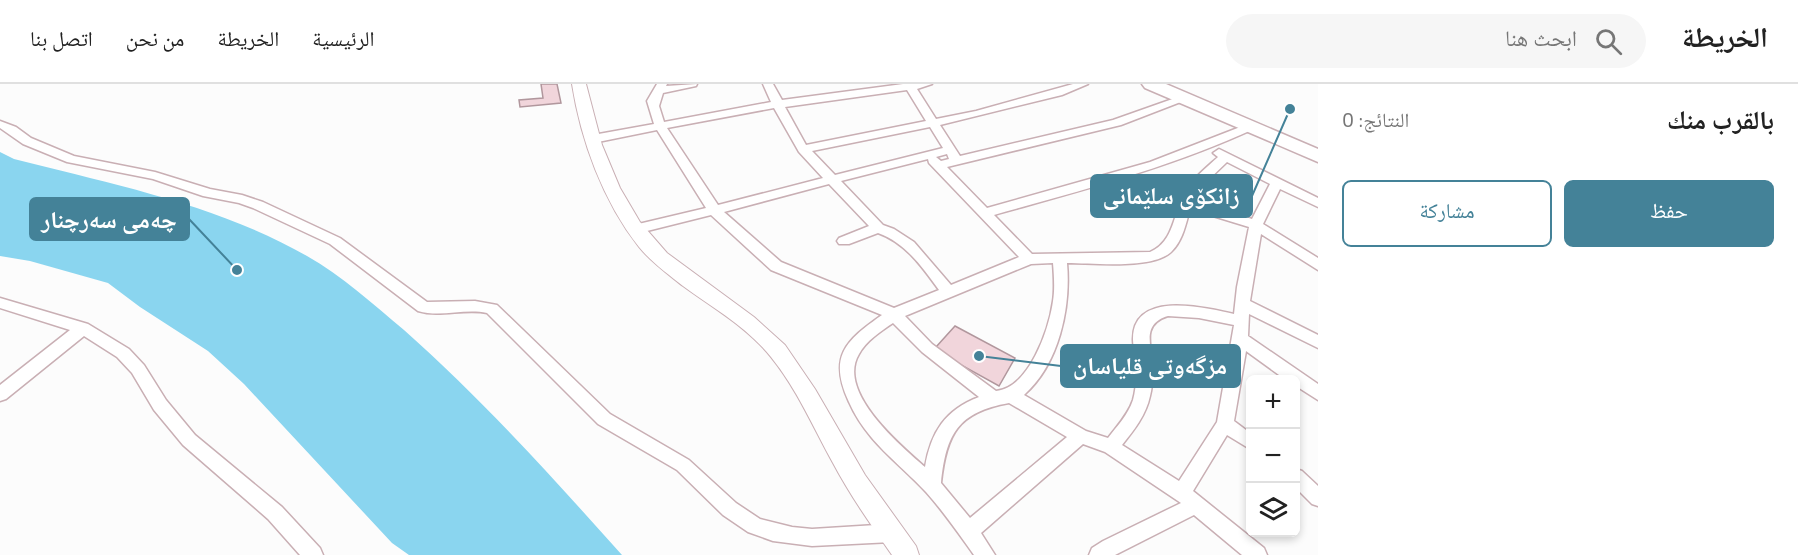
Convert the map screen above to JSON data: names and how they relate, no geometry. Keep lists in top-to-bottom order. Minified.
{"places":["زانکۆی سلێمانی","چەمی سەرچنار","مزگەوتی قلیاسان"],"page":{"header":"الخريطة","search":"ابحث هنا","nav":["الرئيسية","الخريطة","من نحن","اتصل بنا"],"heading":["بالقرب منك","النتائج: 0"],"buttons":["حفظ","مشاركة"],"map_buttons":["+","−"]}}
